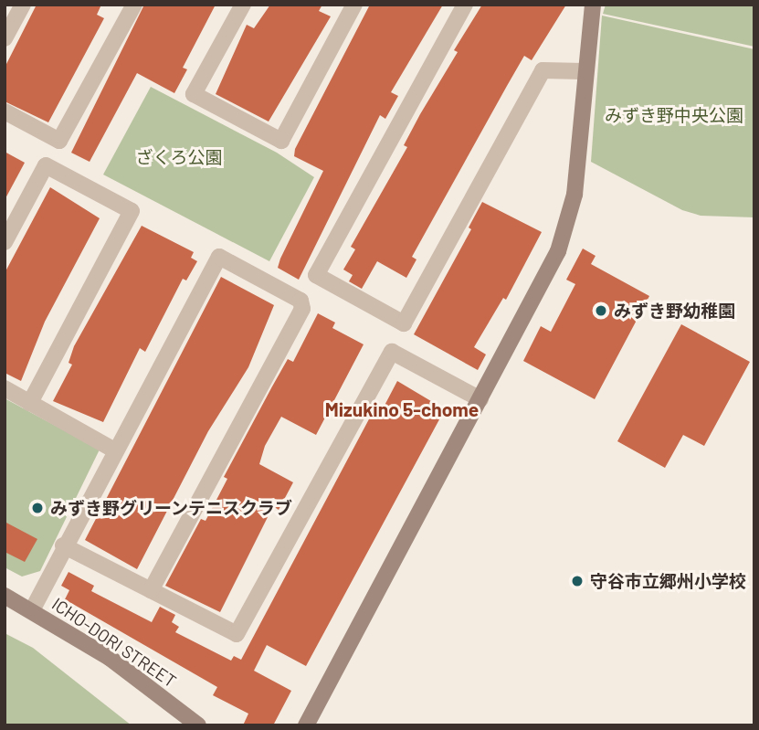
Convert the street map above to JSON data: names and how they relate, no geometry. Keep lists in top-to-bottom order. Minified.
{"streets":{"street":["ICHO-DORI STREET"]},"districts":["Mizukino 5-chome"],"parks":["みずき野中央公園","ざくろ公園"],"places":["みずき野幼稚園","みずき野グリーンテニスクラブ","守谷市立郷州小学校"]}
